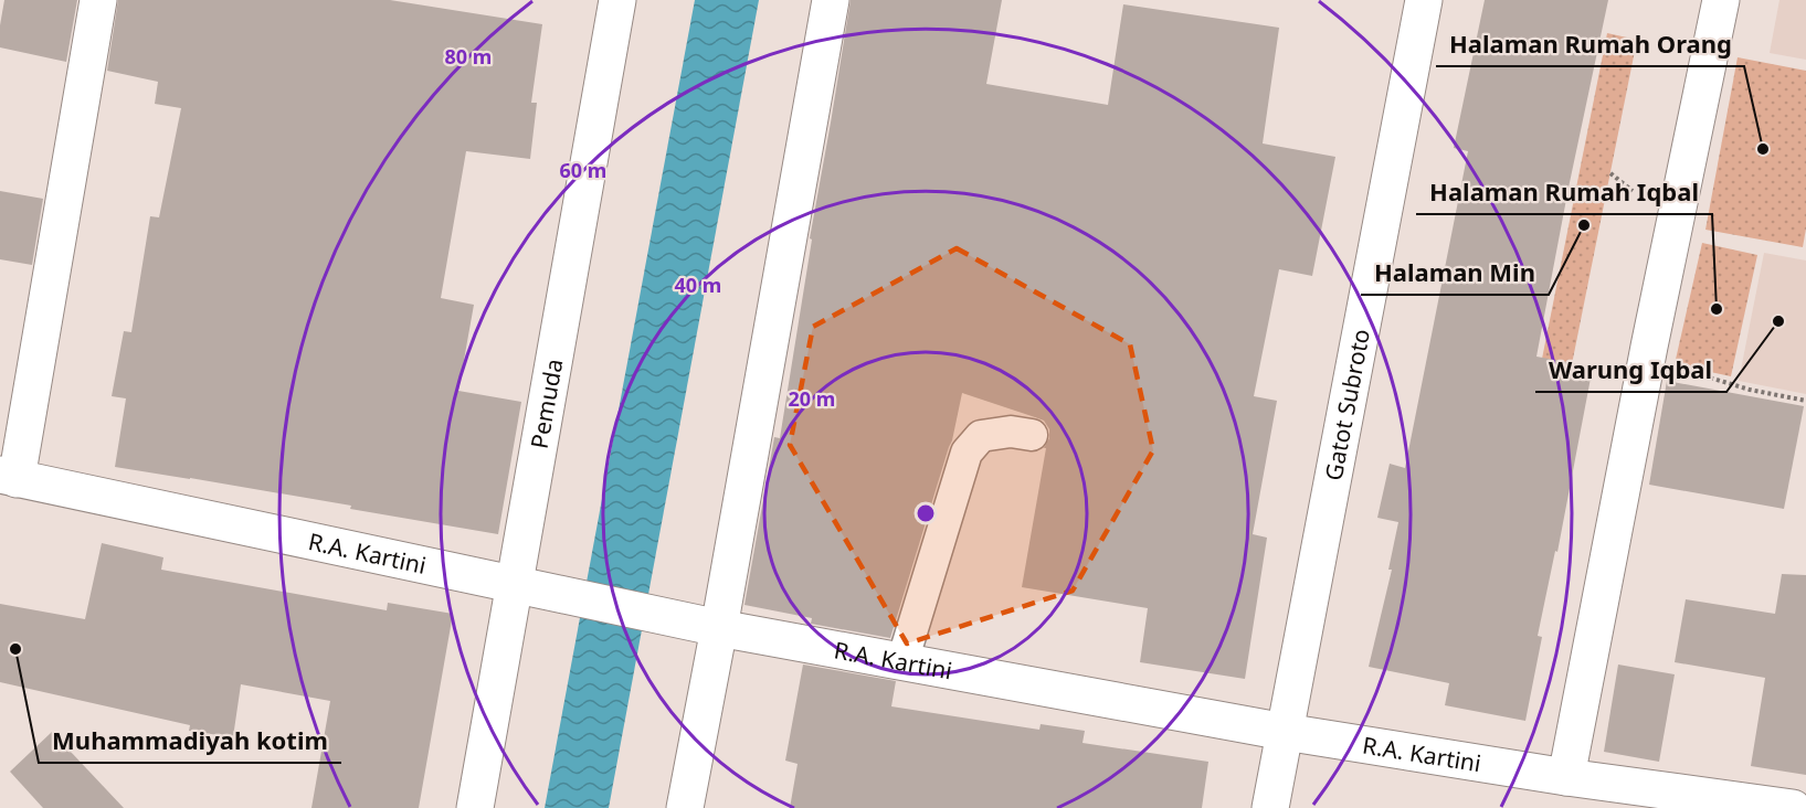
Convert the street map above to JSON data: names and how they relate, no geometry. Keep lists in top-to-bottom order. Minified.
{"streets":{"street":["Pemuda","Gatot Subroto","R.A. Kartini"]},"crossings":[["Pemuda","R.A. Kartini"],["Gatot Subroto","R.A. Kartini"]],"places":["Halaman Rumah Orang","Halaman Min","Halaman Rumah Iqbal","Warung Iqbal","Muhammadiyah kotim"],"rings":["80 m","60 m","40 m","20 m"]}
